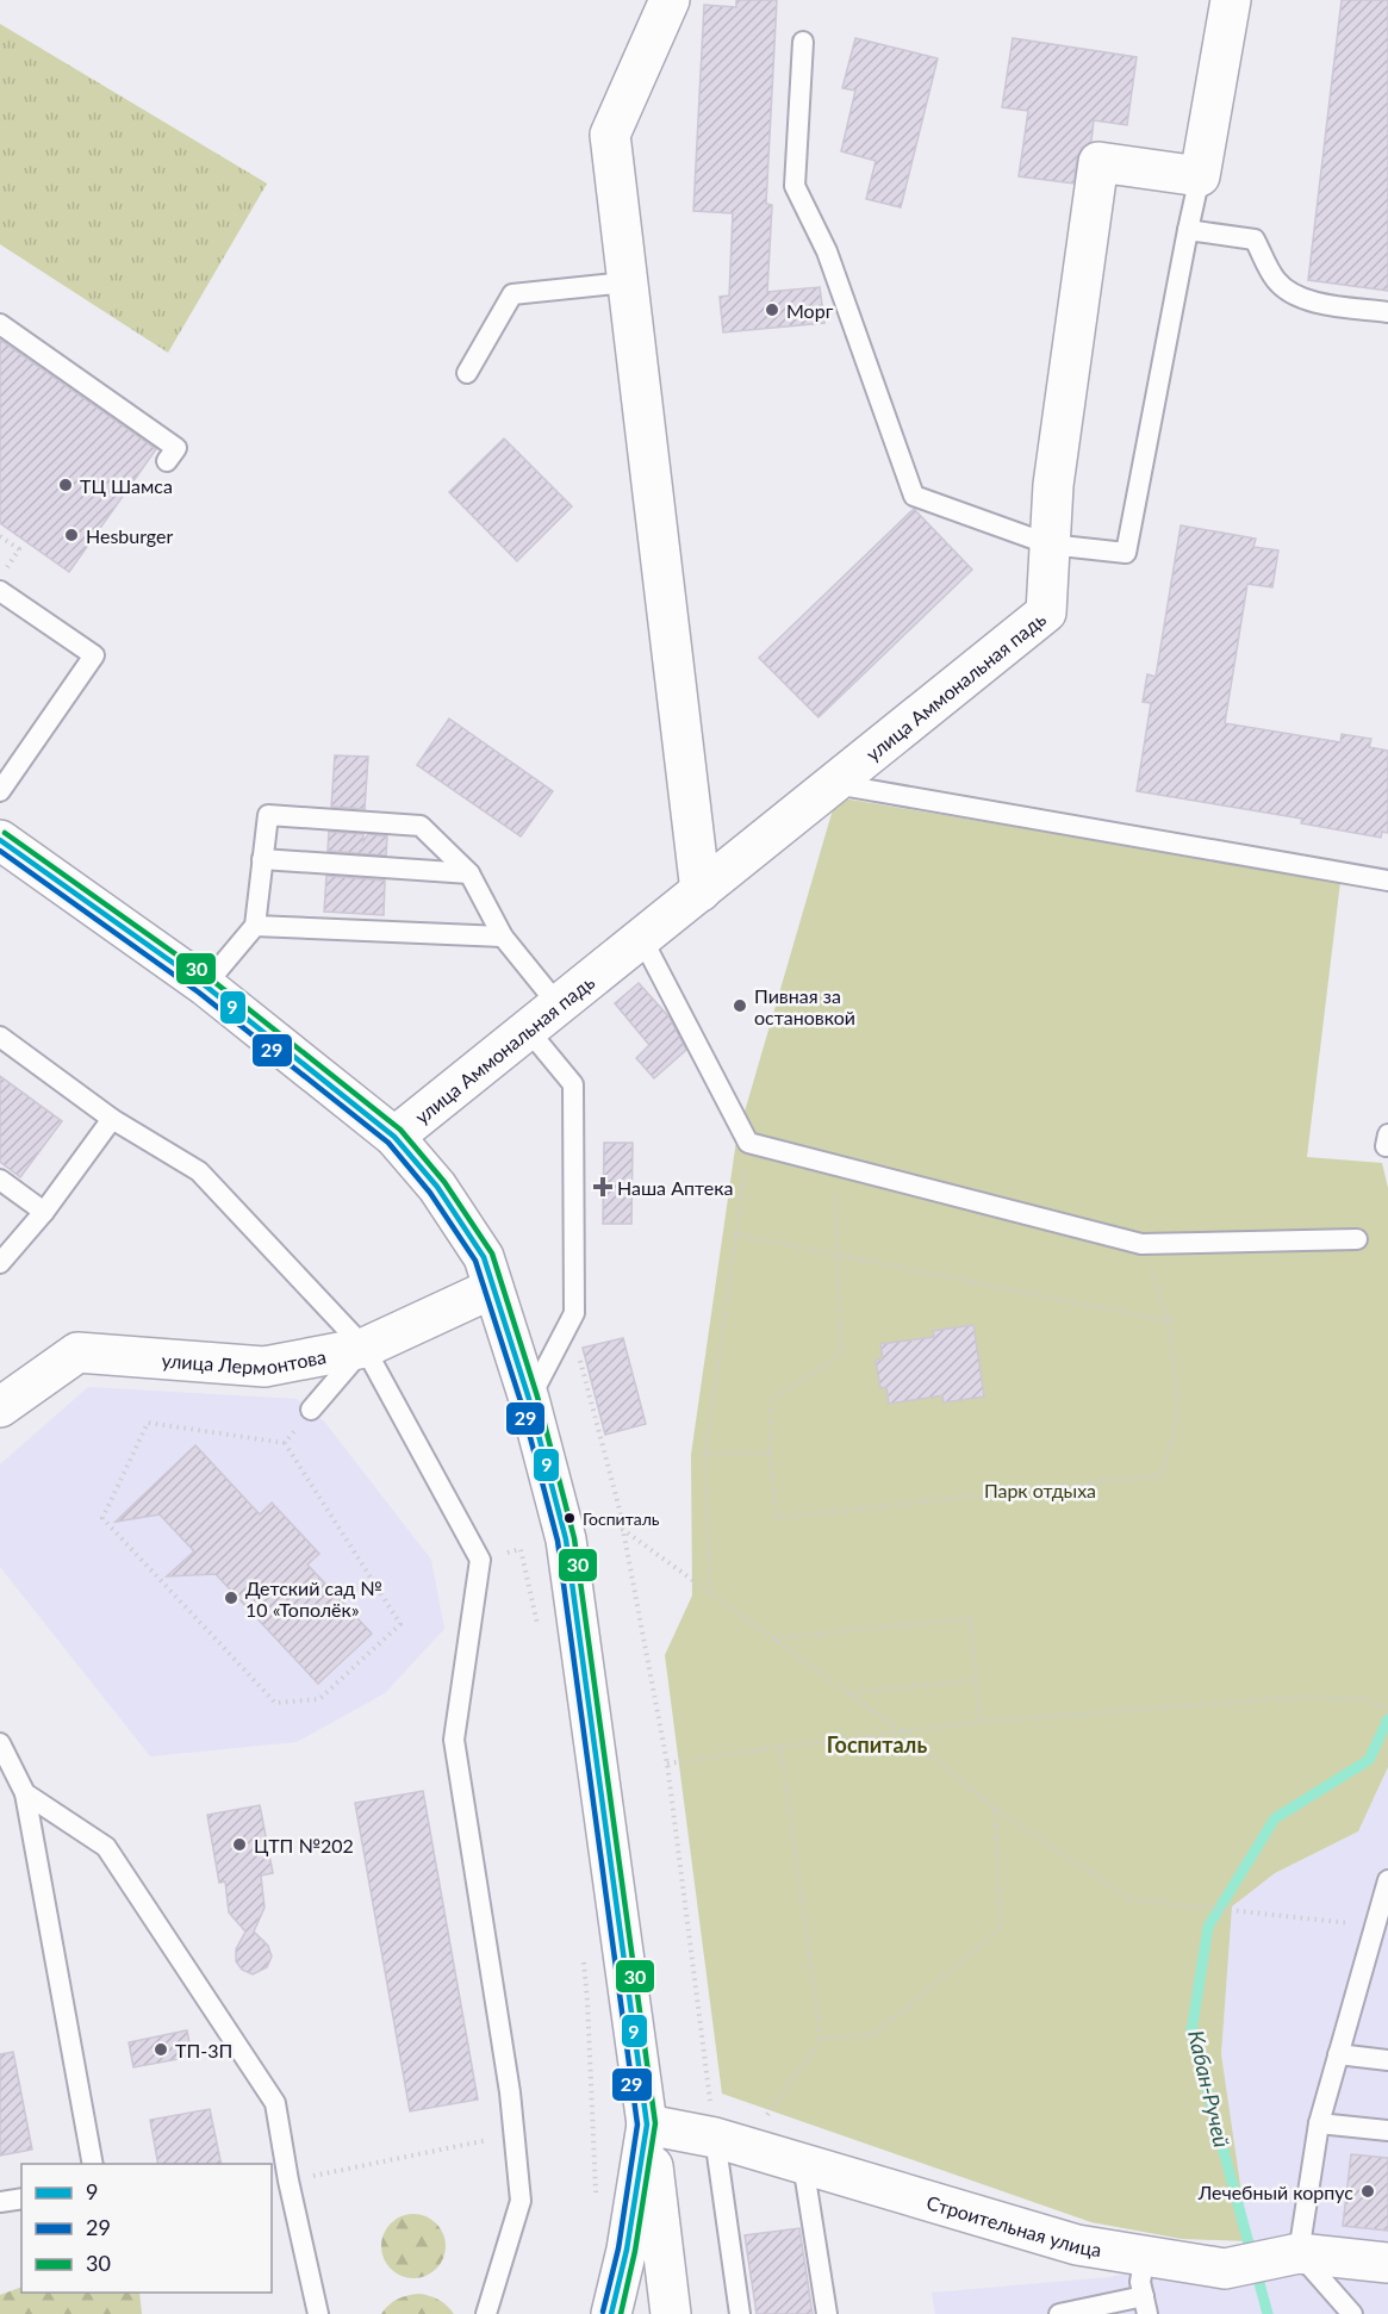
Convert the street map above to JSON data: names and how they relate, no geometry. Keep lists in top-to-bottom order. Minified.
{"streets":{"street":["улица Аммональная падь","улица Лермонтова","Строительная улица"]},"districts":["Госпиталь"],"water":["Кабан-Ручей"],"parks":["Парк отдыха"],"places":{"other":["Морг","ТЦ Шамса","Hesburger","Пивная за остановкой","Госпиталь","Детский сад № 10 «Тополёк»","ЦТП №202","ТП-3П","Лечебный корпус"],"health":["Наша Аптека"]},"lines":["transit line 30","transit line 9","transit line 29"],"legend":["9","29","30"]}
